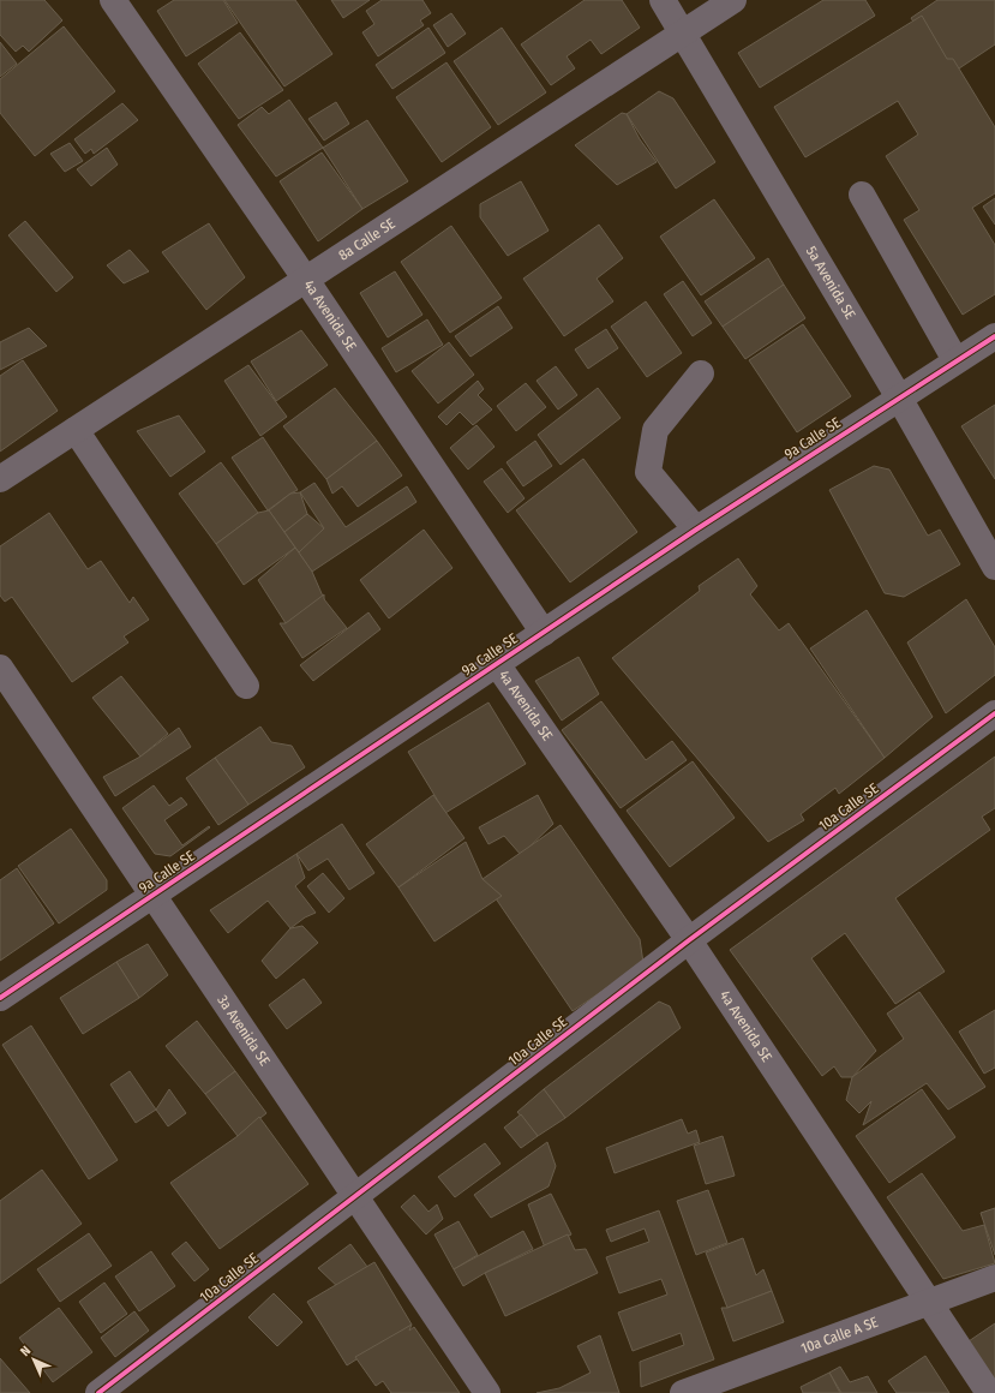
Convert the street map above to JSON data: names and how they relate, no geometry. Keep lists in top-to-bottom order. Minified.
{"streets":{"street":["8a Calle SE","5a Avenida SE","4a Avenida SE","9a Calle SE","10a Calle SE","3a Avenida SE","10a Calle A SE"]},"crossings":[["8a Calle SE","5a Avenida SE"],["8a Calle SE","4a Avenida SE"],["5a Avenida SE","9a Calle SE"],["4a Avenida SE","9a Calle SE"],["4a Avenida SE","10a Calle SE"],["4a Avenida SE","10a Calle A SE"],["9a Calle SE","3a Avenida SE"],["10a Calle SE","3a Avenida SE"]],"north":"top left"}
